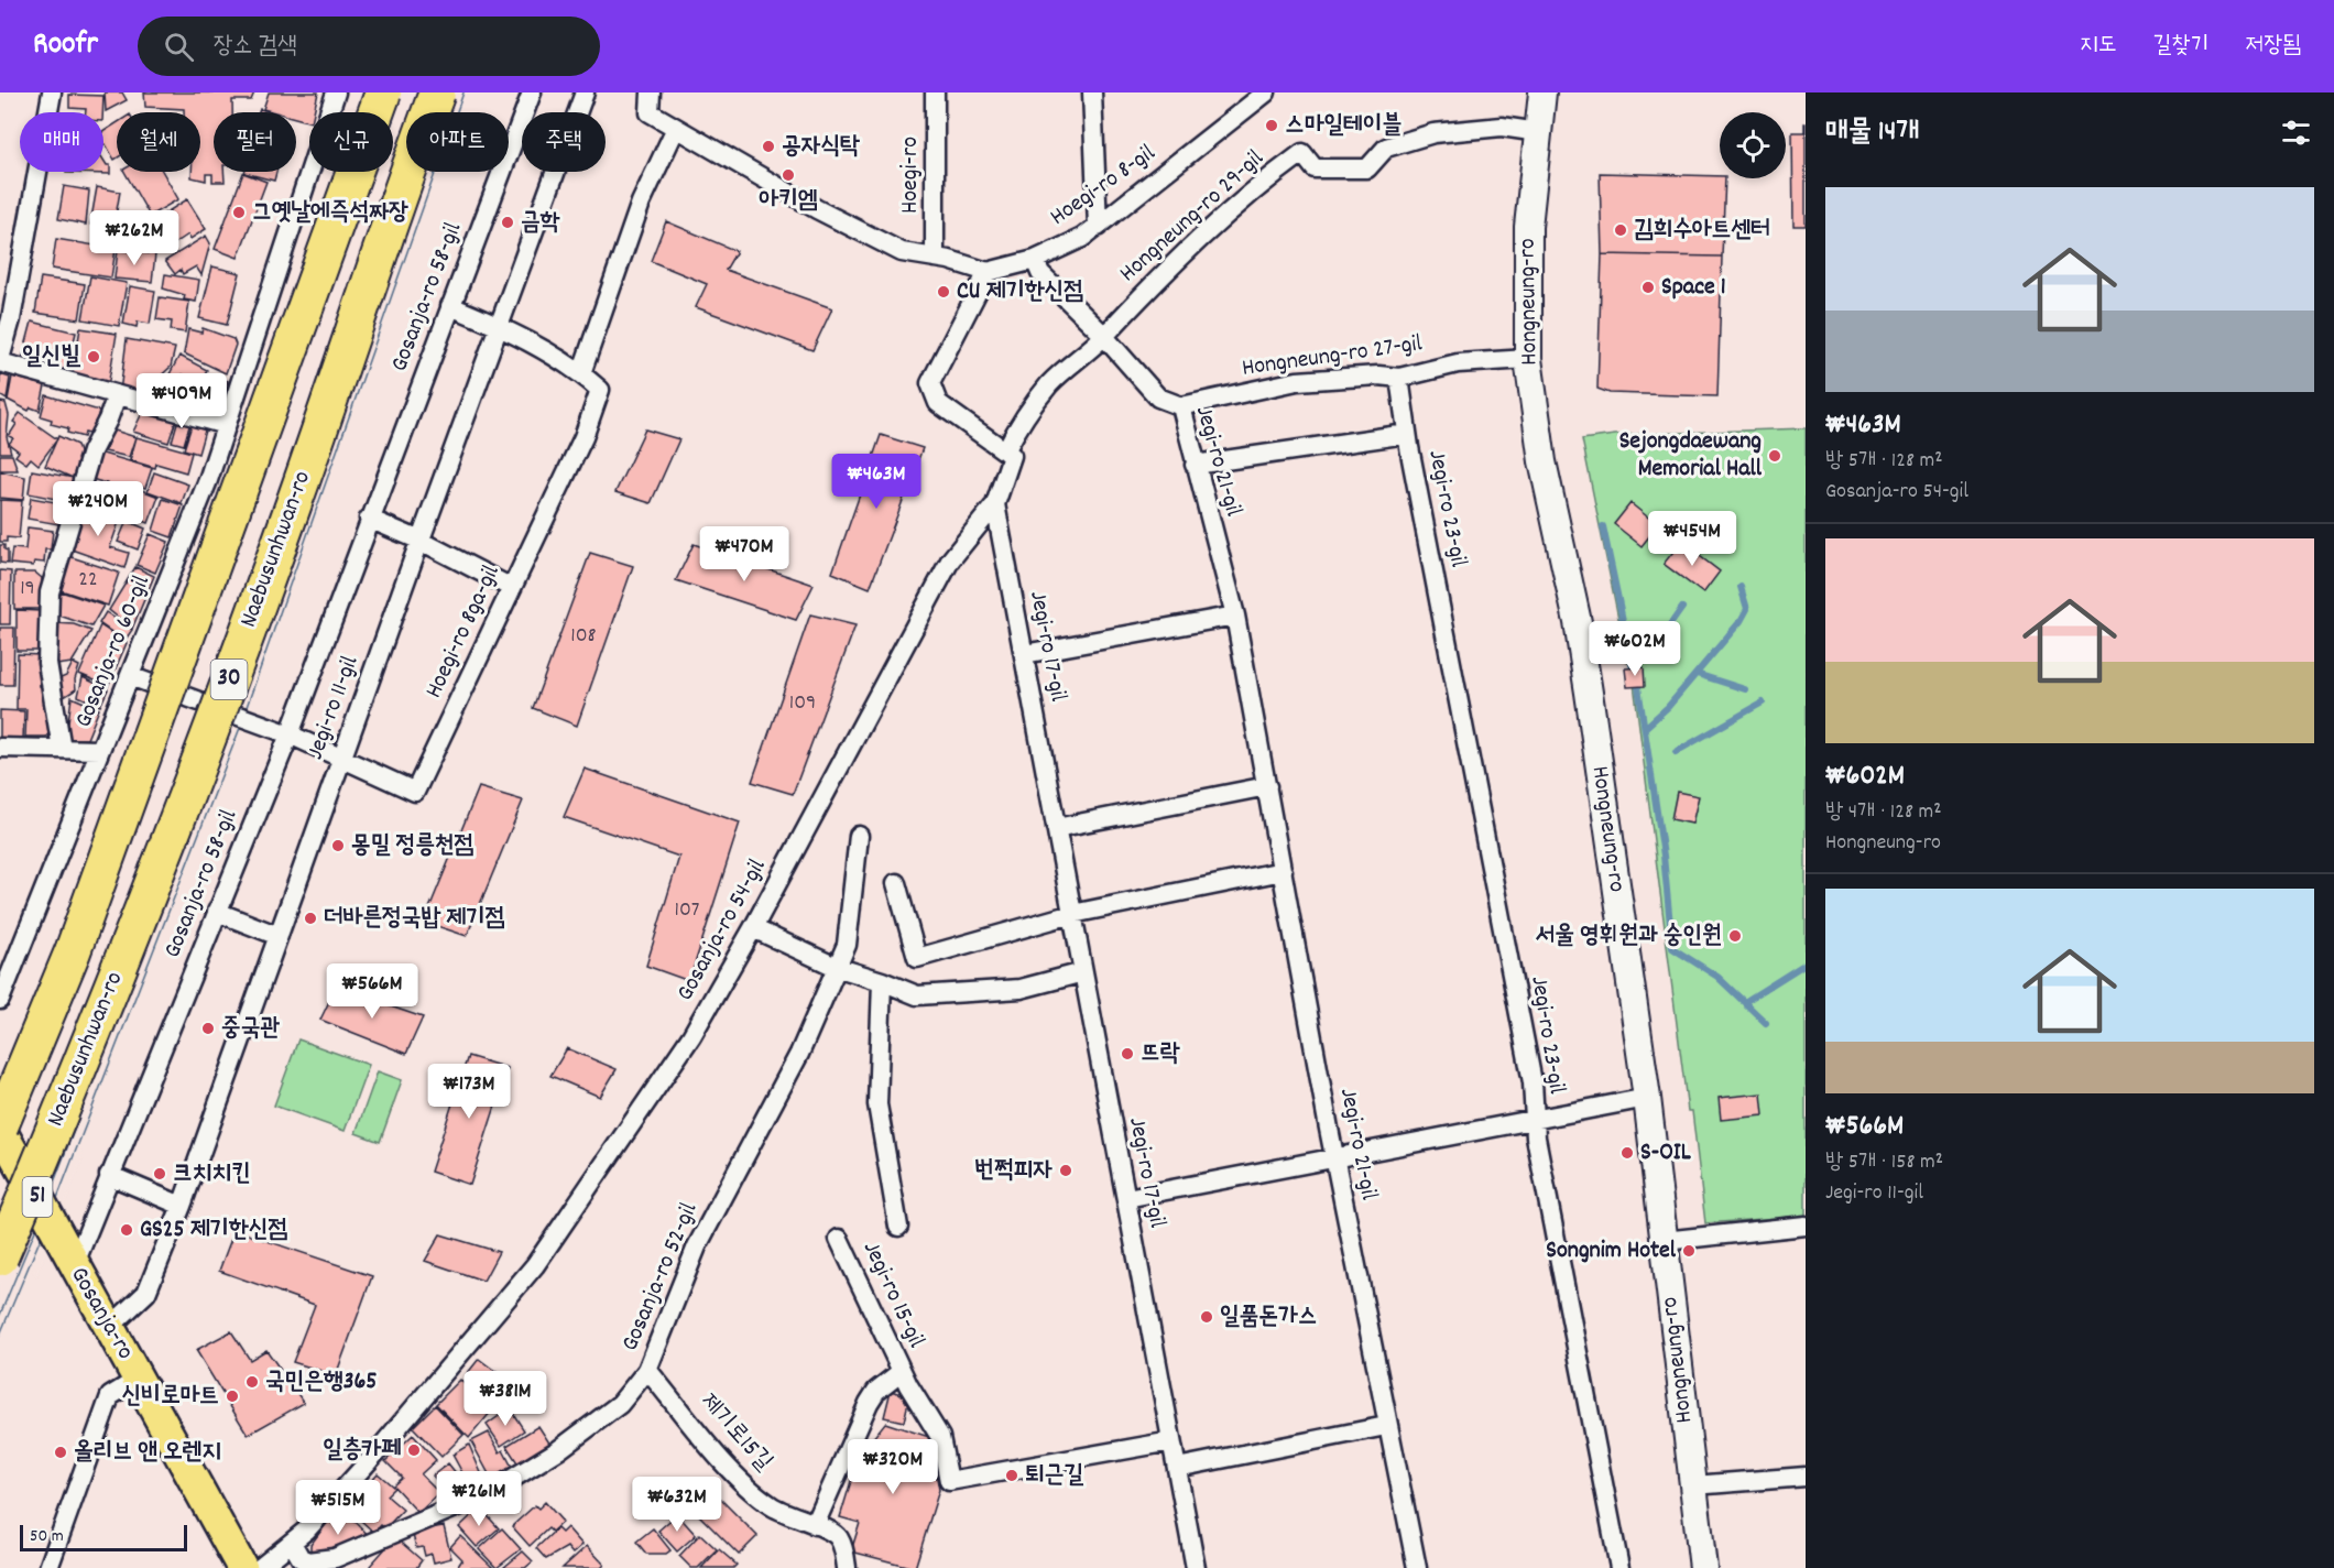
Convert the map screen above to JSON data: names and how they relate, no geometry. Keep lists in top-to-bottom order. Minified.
{"streets":{"highway":["Naebusunhwan-ro","30"],"main road":["Hongneung-ro","51","Gosanja-ro"],"street":["Hoegi-ro","Hoegi-ro 8-gil","Hongneung-ro 29-gil","Gosanja-ro 58-gil","Hongneung-ro 27-gil","Jegi-ro 21-gil","Jegi-ro 23-gil","Hoegi-ro 8ga-gil","Jegi-ro 17-gil","Gosanja-ro 60-gil","Jegi-ro 11-gil","Gosanja-ro 54-gil","Gosanja-ro 52-gil","Jegi-ro 15-gil"]},"crossings":[["Hoegi-ro","Hoegi-ro 8-gil"],["Hoegi-ro 8-gil","Jegi-ro 21-gil"],["Hongneung-ro 29-gil","Hongneung-ro"],["Hongneung-ro 29-gil","Jegi-ro 21-gil"],["Hongneung-ro 29-gil","Gosanja-ro 54-gil"],["Gosanja-ro 58-gil","Hoegi-ro 8ga-gil"],["Gosanja-ro 58-gil","Gosanja-ro"],["Hongneung-ro","Hongneung-ro 27-gil"],["Hongneung-ro 27-gil","Jegi-ro 21-gil"],["Hongneung-ro 27-gil","Jegi-ro 23-gil"],["Jegi-ro 21-gil","Jegi-ro 23-gil"],["Naebusunhwan-ro","Gosanja-ro"],["Hoegi-ro 8ga-gil","Gosanja-ro 60-gil"],["Hoegi-ro 8ga-gil","Jegi-ro 11-gil"],["Jegi-ro 17-gil","Gosanja-ro 54-gil"],["Jegi-ro 17-gil","Jegi-ro 15-gil"],["Jegi-ro 11-gil","Gosanja-ro"],["Gosanja-ro 54-gil","Gosanja-ro 52-gil"]],"places":["스마일테이블","공자식탁","아키엠","그옛날에즉석짜장","금학","김희수아트센터","Space 1","CU 제기한신점","일신빌","Sejongdaewang Memorial Hall","몽밀 정릉천점","더바른정국밥 제기점","서울 영휘원과 숭인원","중국관","뜨락","S-OIL","번쩍피자","크치치킨","GS25 제기한신점","Songnim Hotel","일품돈가스","국민은행365","신비로마트","일층카페","올리브 앤 오렌지","퇴근길"],"house_numbers":["22","19","108","109","107"],"scale_bar":"50 m","page":{"header":"Roofr","search":"장소 검색","nav":["지도","길찾기","저장됨"],"heading":"매물 14개","chip":["매매","월세","필터","신규","아파트","주택"],"list":[{"name":"₩463M","note":"방 5개 · 128 m² · Gosanja-ro 54-gil"},{"name":"₩602M","note":"방 4개 · 128 m² · Hongneung-ro"},{"name":"₩566M","note":"방 5개 · 158 m² · Jegi-ro 11-gil"}],"price":["₩262M","₩409M","₩463M","₩240M","₩454M","₩470M","₩602M","₩566M","₩173M","₩381M","₩320M","₩261M","₩632M","₩515M"],"scale":"50 m"}}
